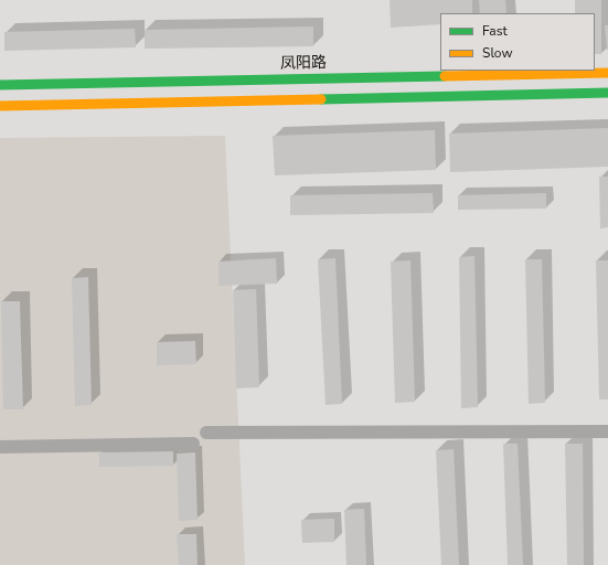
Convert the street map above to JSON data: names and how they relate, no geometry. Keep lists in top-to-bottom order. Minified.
{"streets":{"main road":["凤阳路"]},"legend":["Fast","Slow"]}
